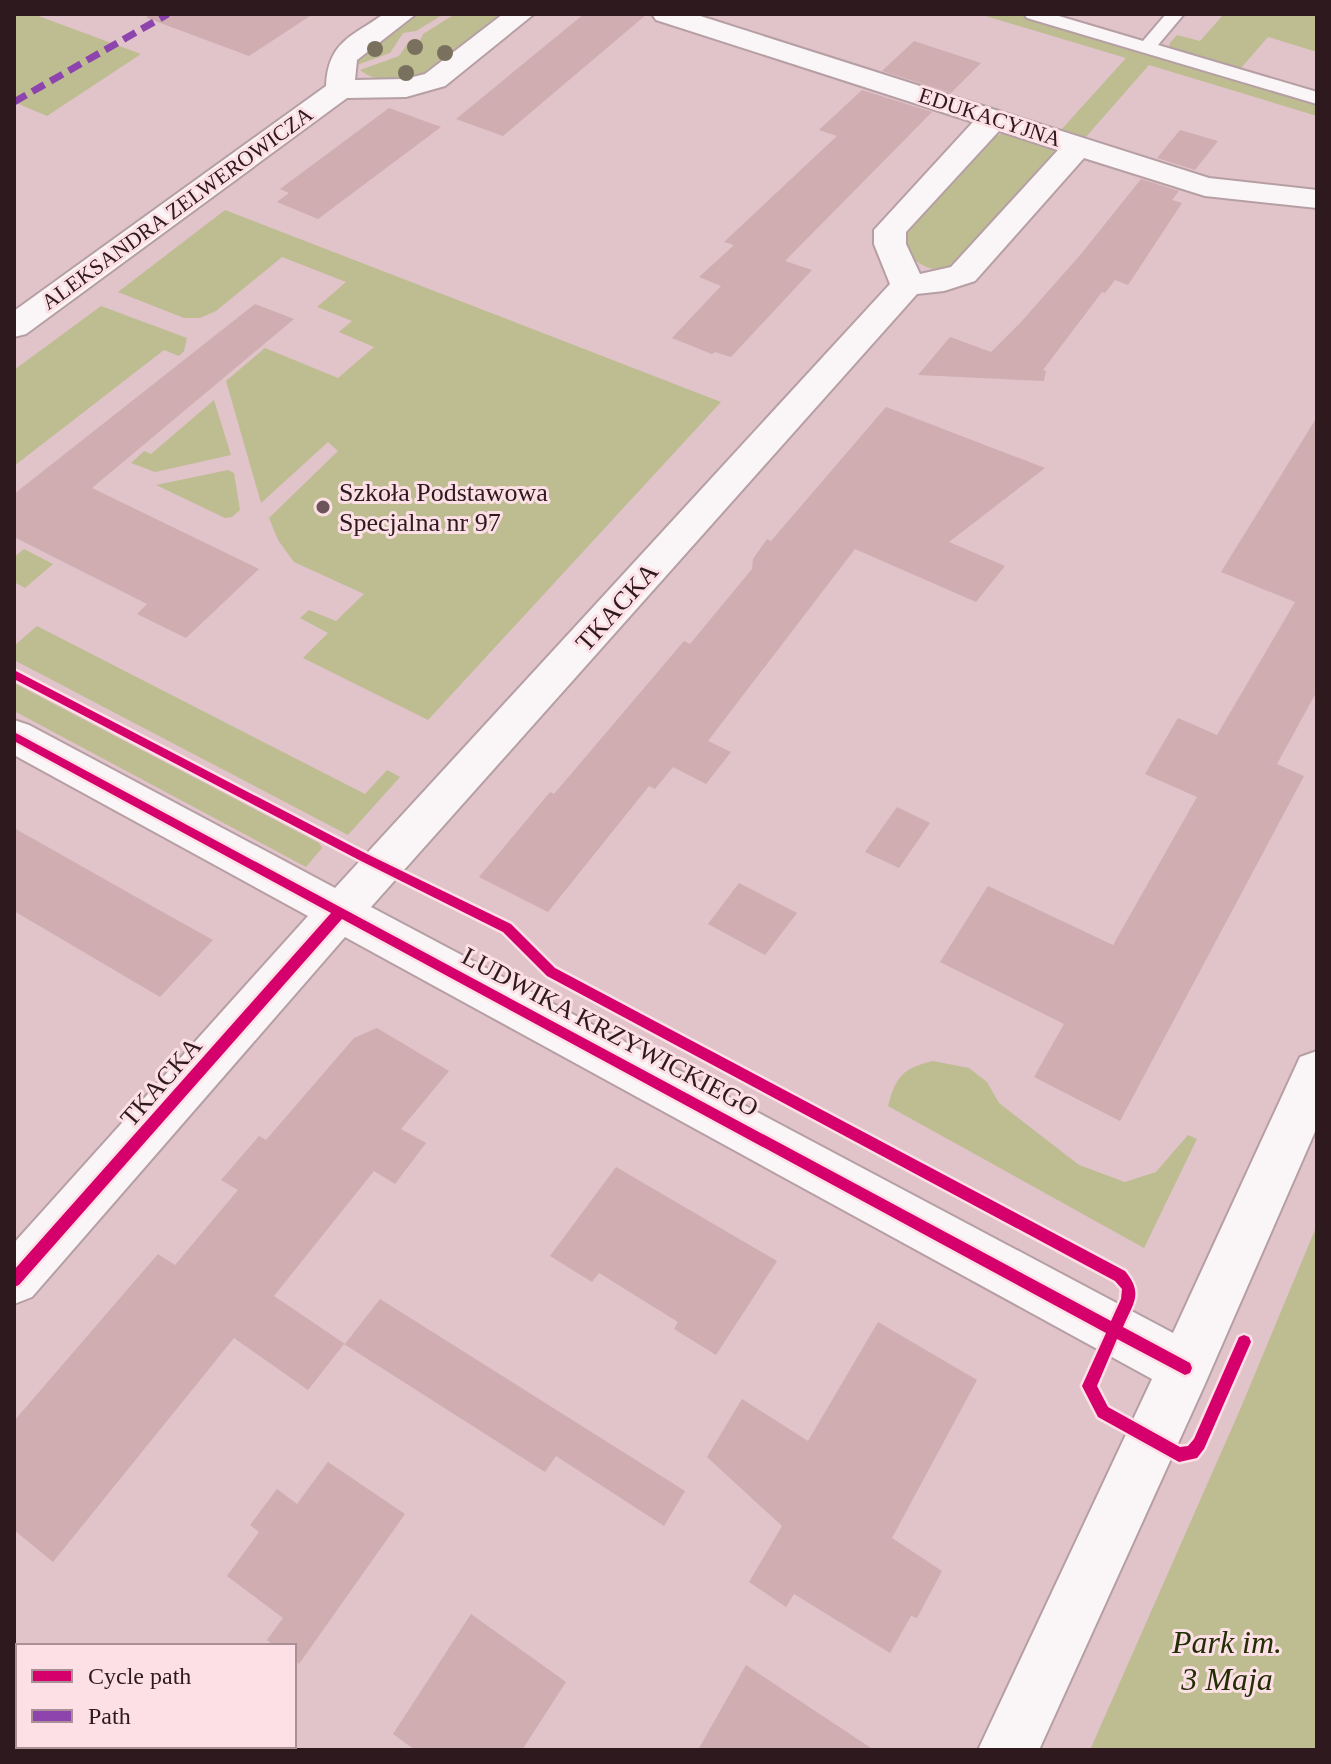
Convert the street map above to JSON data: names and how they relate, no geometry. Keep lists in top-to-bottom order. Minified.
{"streets":{"street":["EDUKACYJNA","ALEKSANDRA ZELWEROWICZA","TKACKA","LUDWIKA KRZYWICKIEGO"]},"crossings":[["TKACKA","LUDWIKA KRZYWICKIEGO"]],"parks":["Park im. 3 Maja"],"places":["Szkoła Podstawowa Specjalna nr 97"],"legend":["Cycle path","Path"]}
